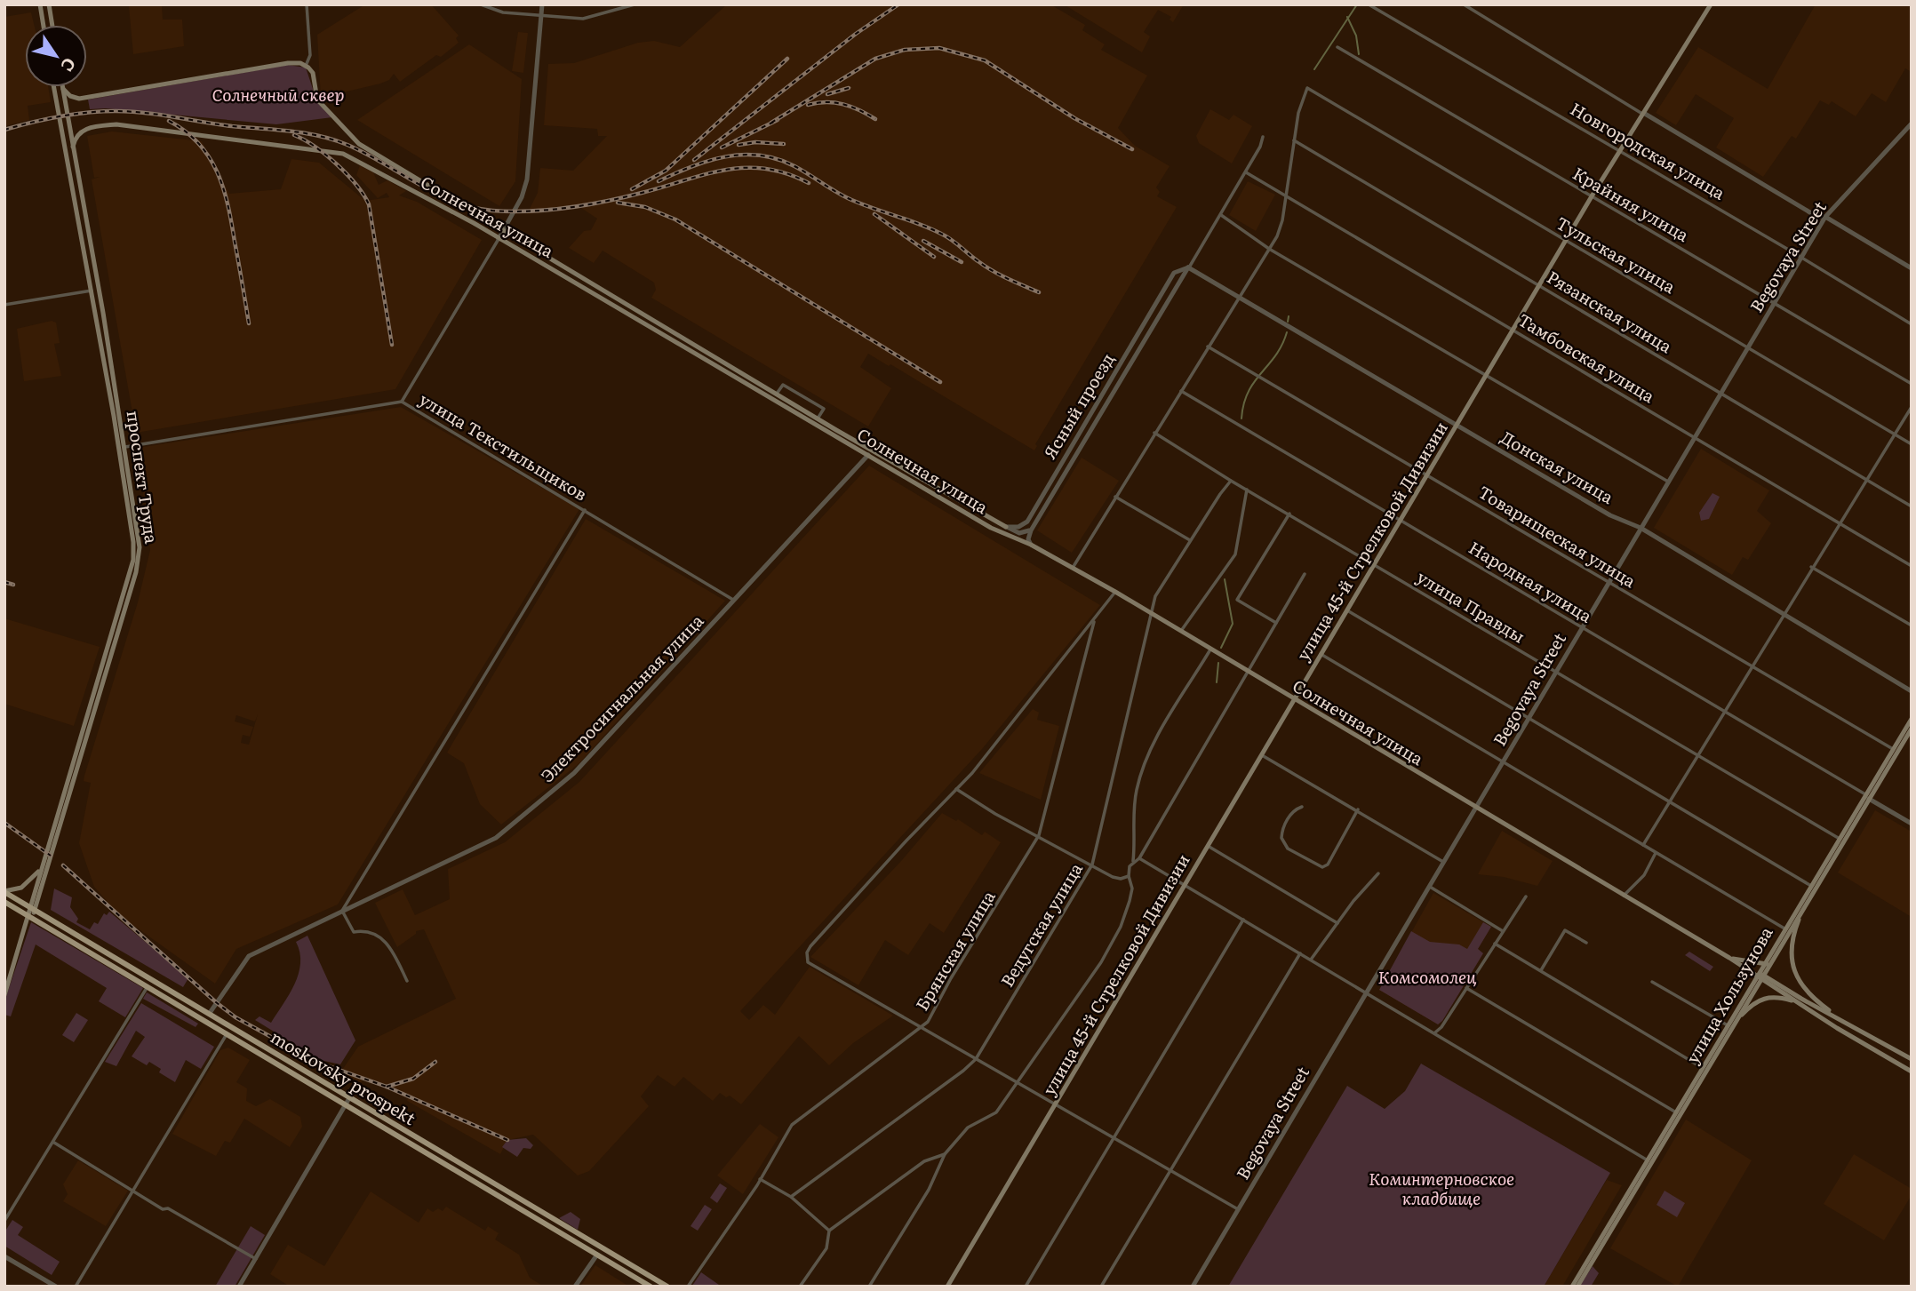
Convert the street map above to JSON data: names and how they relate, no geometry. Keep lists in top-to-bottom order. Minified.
{"streets":{"main road":["Солнечная улица","проспект Труда","улица 45-й Стрелковой Дивизии","улица Хользунова","moskovsky prospekt"],"street":["Новгородская улица","Крайняя улица","Тульская улица","Begovaya Street","Рязанская улица","Тамбовская улица","Ясный проезд","улица Текстильщиков","Донская улица","Товарищеская улица","Народная улица","улица Правды","Электросигнальная улица","Ведугская улица","Брянская улица"]},"crossings":[["Новгородская улица","Begovaya Street"],["Новгородская улица","улица 45-й Стрелковой Дивизии"],["Крайняя улица","Begovaya Street"],["Крайняя улица","улица 45-й Стрелковой Дивизии"],["Солнечная улица","Begovaya Street"],["Солнечная улица","Ясный проезд"],["Солнечная улица","проспект Труда"],["Солнечная улица","улица 45-й Стрелковой Дивизии"],["Солнечная улица","Электросигнальная улица"],["Солнечная улица","Ведугская улица"],["Солнечная улица","улица Хользунова"],["Тульская улица","Begovaya Street"],["Тульская улица","Рязанская улица"],["Тульская улица","улица 45-й Стрелковой Дивизии"],["Begovaya Street","Рязанская улица"],["Begovaya Street","Тамбовская улица"],["Begovaya Street","Донская улица"],["Begovaya Street","Товарищеская улица"],["Begovaya Street","Народная улица"],["Begovaya Street","улица Правды"],["Рязанская улица","улица 45-й Стрелковой Дивизии"],["Тамбовская улица","Ясный проезд"],["Тамбовская улица","улица 45-й Стрелковой Дивизии"],["Ясный проезд","Донская улица"],["улица Текстильщиков","проспект Труда"],["улица Текстильщиков","Электросигнальная улица"],["Донская улица","улица 45-й Стрелковой Дивизии"],["проспект Труда","moskovsky prospekt"],["Товарищеская улица","улица 45-й Стрелковой Дивизии"],["Товарищеская улица","улица Хользунова"],["улица 45-й Стрелковой Дивизии","Народная улица"],["улица 45-й Стрелковой Дивизии","улица Правды"],["Народная улица","улица Хользунова"],["улица Правды","Ведугская улица"],["улица Правды","улица Хользунова"],["Электросигнальная улица","moskovsky prospekt"]],"parks":["Солнечный сквер","Комсомолец","Коминтерновское кладбище"],"north":"bottom right"}
